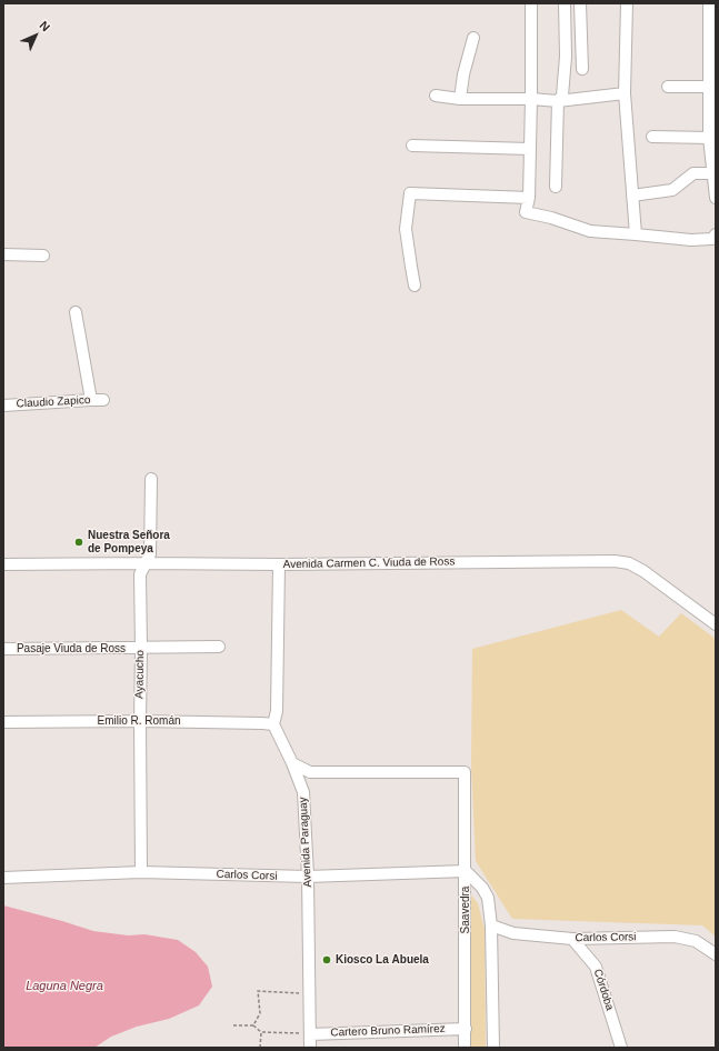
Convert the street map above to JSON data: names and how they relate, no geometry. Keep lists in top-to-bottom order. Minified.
{"streets":{"street":["Claudio Zapico","Avenida Carmen C. Viuda de Ross","Pasaje Viuda de Ross","Ayacucho","Emilio R. Román","Avenida Paraguay","Carlos Corsi","Saavedra","Córdoba","Cartero Bruno Ramírez"]},"crossings":[["Avenida Carmen C. Viuda de Ross","Ayacucho"],["Pasaje Viuda de Ross","Ayacucho"],["Ayacucho","Emilio R. Román"],["Ayacucho","Carlos Corsi"],["Emilio R. Román","Avenida Paraguay"],["Avenida Paraguay","Carlos Corsi"],["Avenida Paraguay","Saavedra"],["Avenida Paraguay","Cartero Bruno Ramírez"],["Carlos Corsi","Saavedra"],["Carlos Corsi","Córdoba"],["Saavedra","Cartero Bruno Ramírez"]],"water":["Laguna Negra"],"places":["Nuestra Señora de Pompeya","Kiosco La Abuela"],"north":"top right"}
